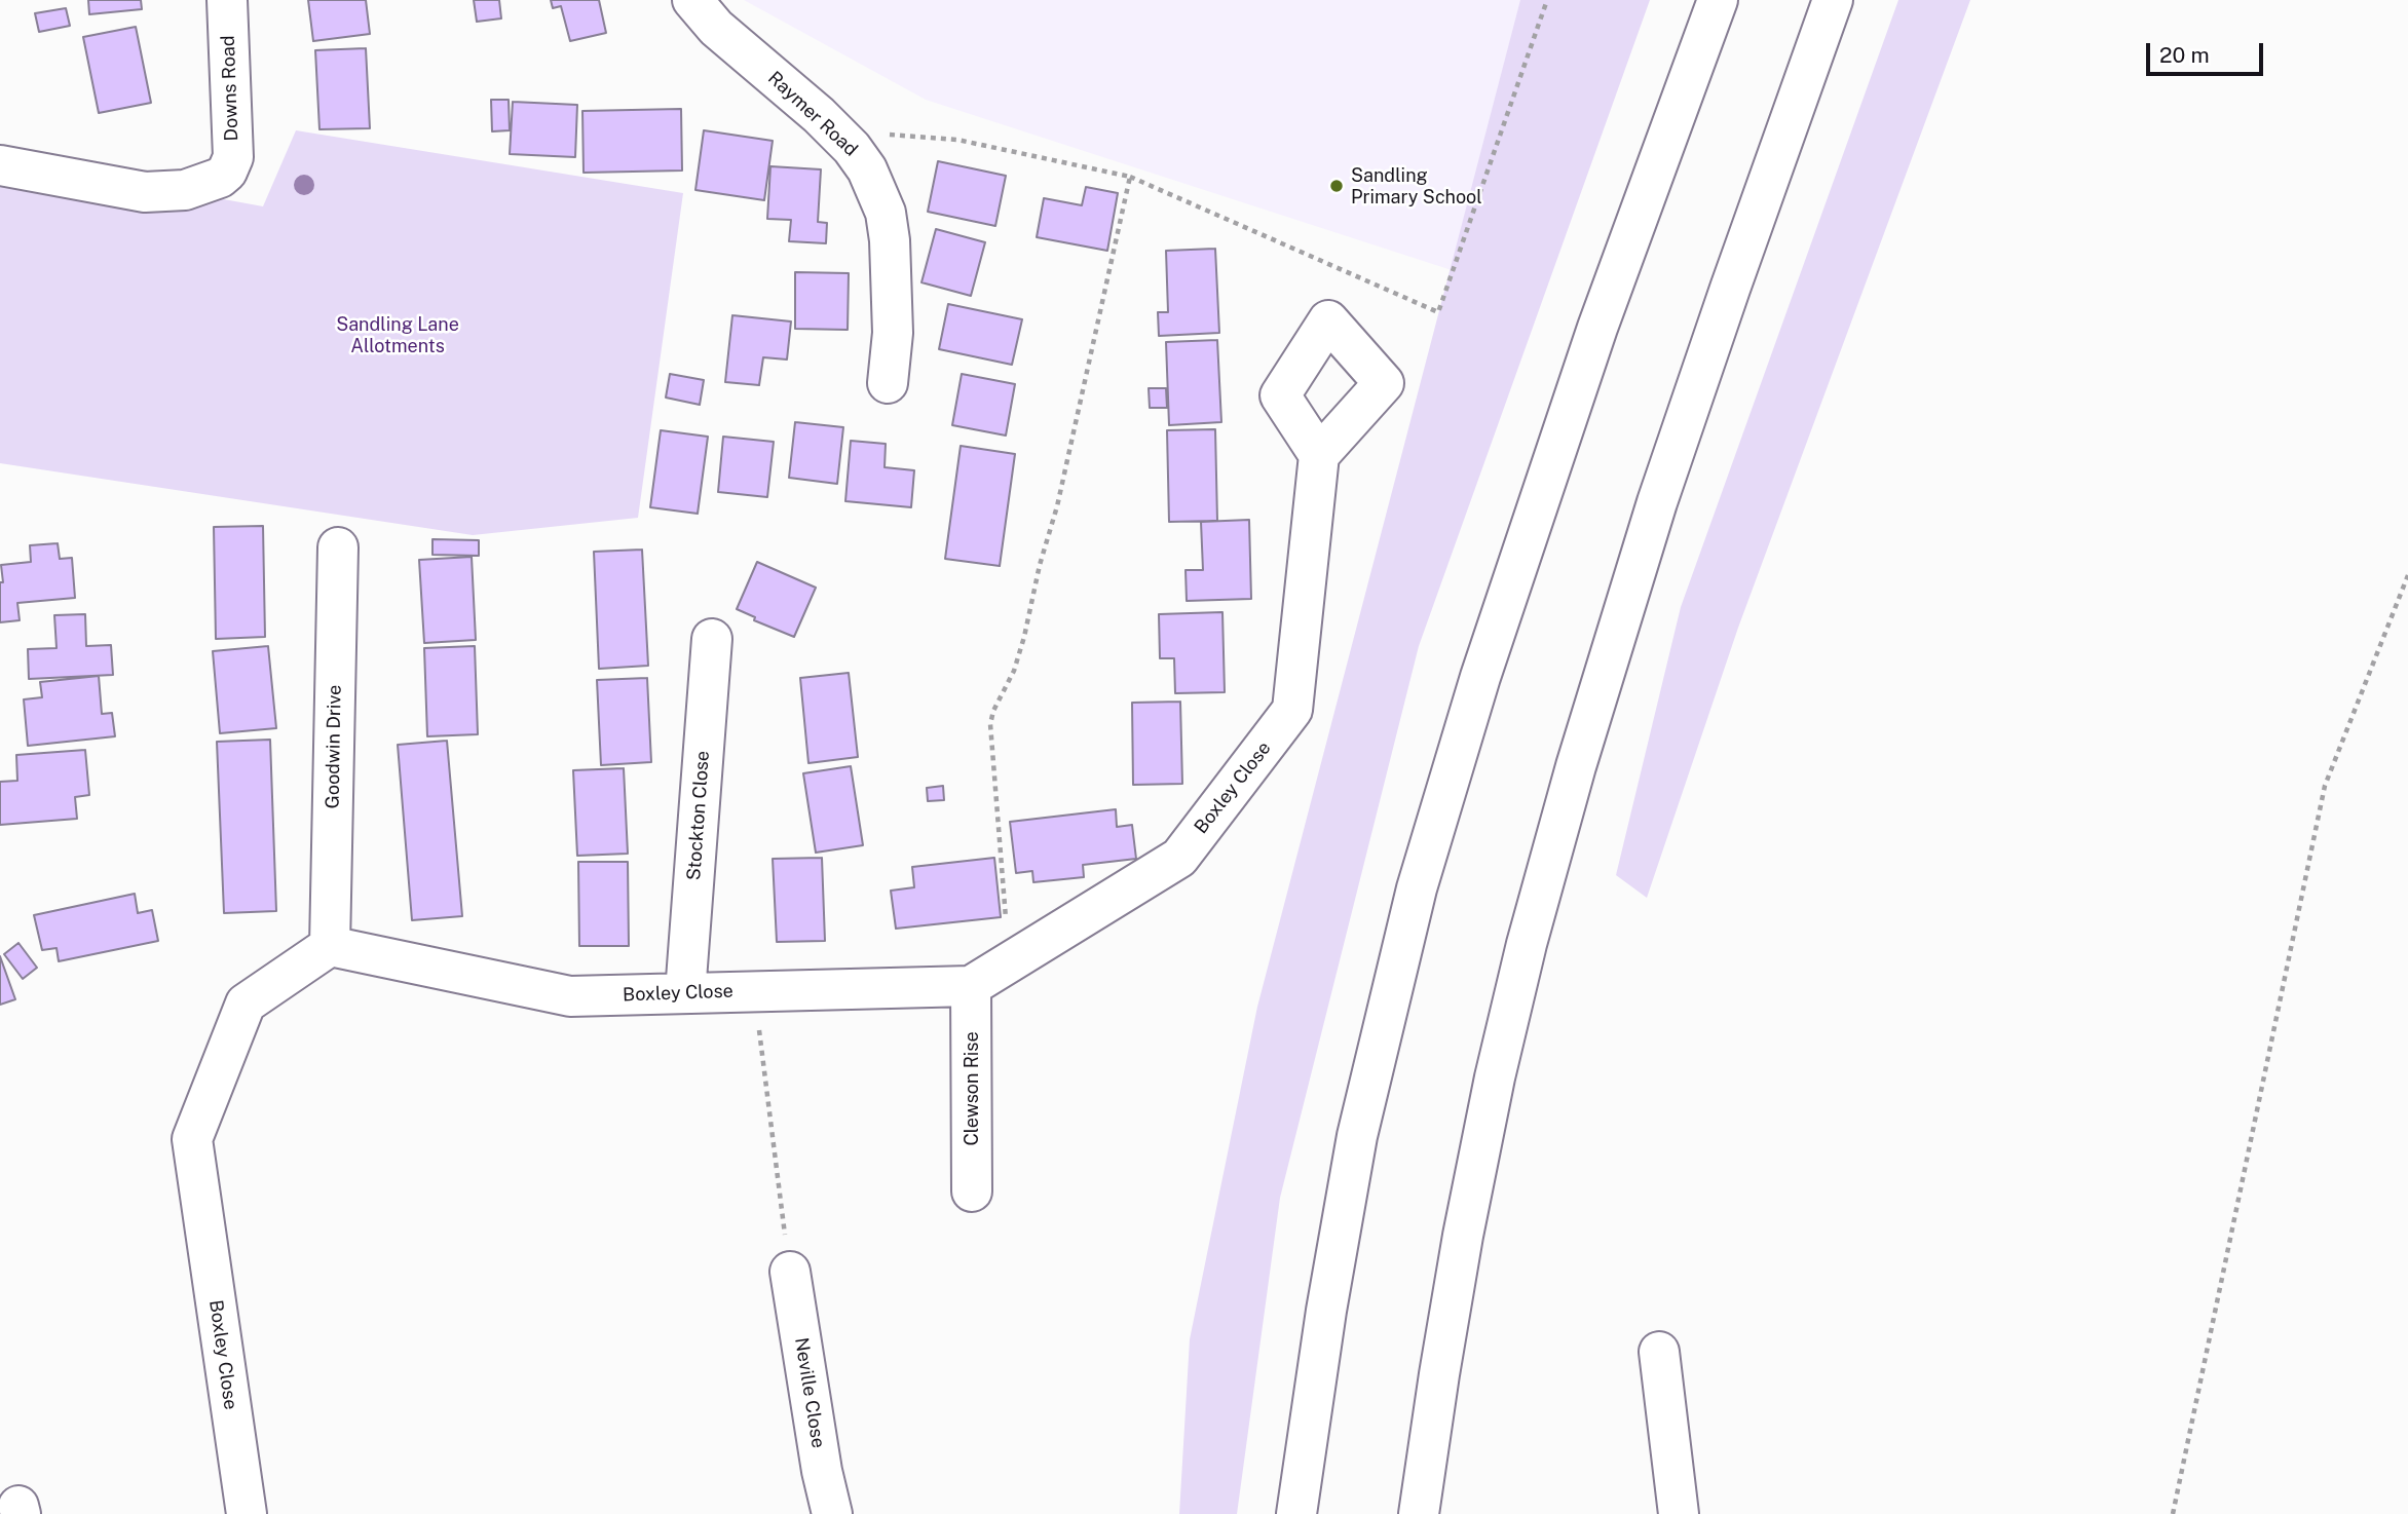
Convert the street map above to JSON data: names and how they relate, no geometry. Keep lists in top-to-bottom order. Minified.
{"streets":{"main road":["Downs Road","Raymer Road","Goodwin Drive","Boxley Close","Stockton Close","Clewson Rise","Neville Close"]},"crossings":[["Goodwin Drive","Boxley Close"],["Boxley Close","Stockton Close"],["Boxley Close","Clewson Rise"]],"parks":["Sandling Lane Allotments"],"places":["Sandling Primary School"],"scale_bar":"20 m"}
